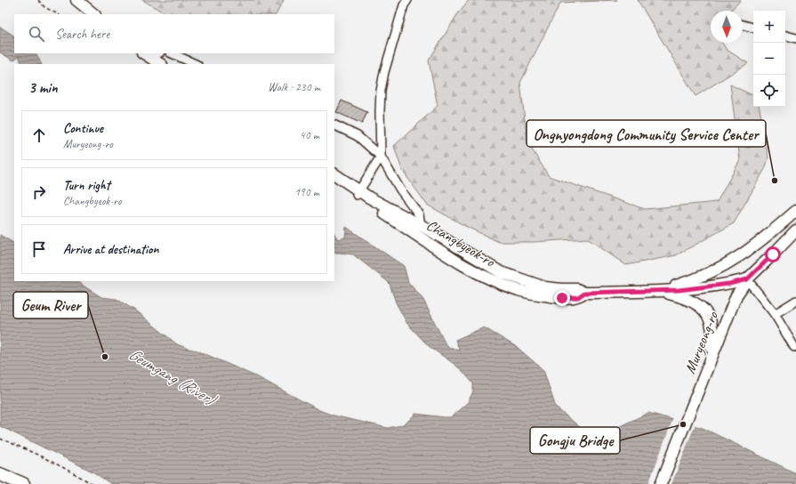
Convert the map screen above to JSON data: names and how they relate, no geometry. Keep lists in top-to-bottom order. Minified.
{"streets":{"main road":["Changbyeok-ro","Muryeong-ro"]},"crossings":[["Changbyeok-ro","Muryeong-ro"]],"water":["Geumgang (River)"],"places":["Ongnyongdong Community Service Center","Geum River","Gongju Bridge"],"north":"bottom","page":{"map_buttons":["+","−"],"search":"Search here","heading":["3 min","Walk · 230 m"],"list":[["Continue","Muryeong-ro","40 m"],["Turn right","Changbyeok-ro","190 m"],"Arrive at destination"]}}
